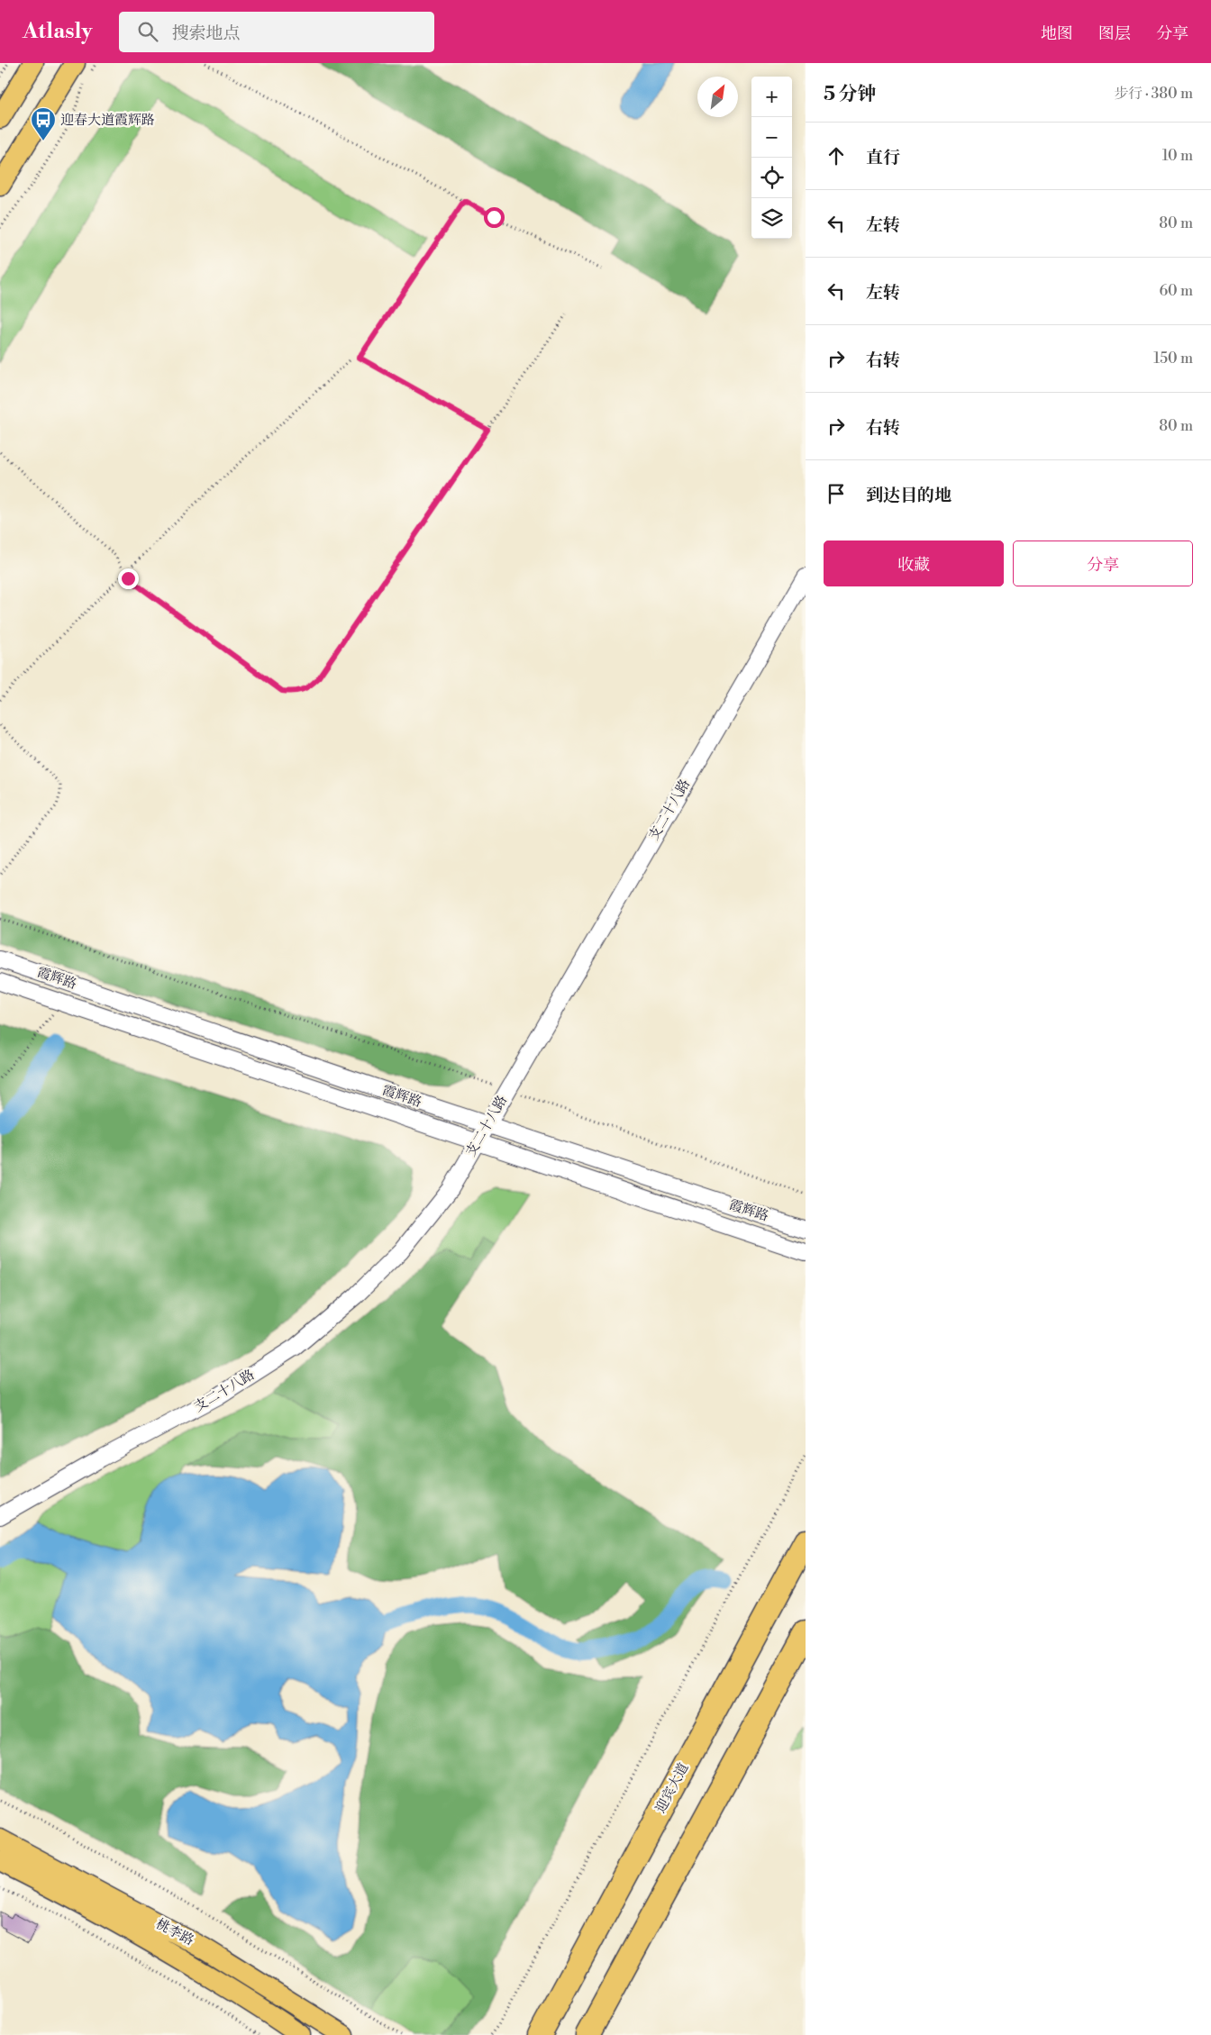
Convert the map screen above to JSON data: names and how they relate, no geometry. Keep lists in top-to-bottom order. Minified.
{"streets":{"highway":["迎宾大道"],"main road":["桃李路"],"street":["支二十八路","霞辉路"]},"crossings":[["支二十八路","霞辉路"]],"places":{"bus stop":["迎春大道霞辉路"]},"north":"top right","page":{"header":"Atlasly","search":"搜索地点","nav":["地图","图层","分享"],"heading":["5 分钟","步行 · 380 m"],"map_buttons":["+","−"],"list":[["直行","10 m"],["左转","80 m"],["左转","60 m"],["右转","150 m"],["右转","80 m"],"到达目的地"],"buttons":["收藏","分享"]}}
